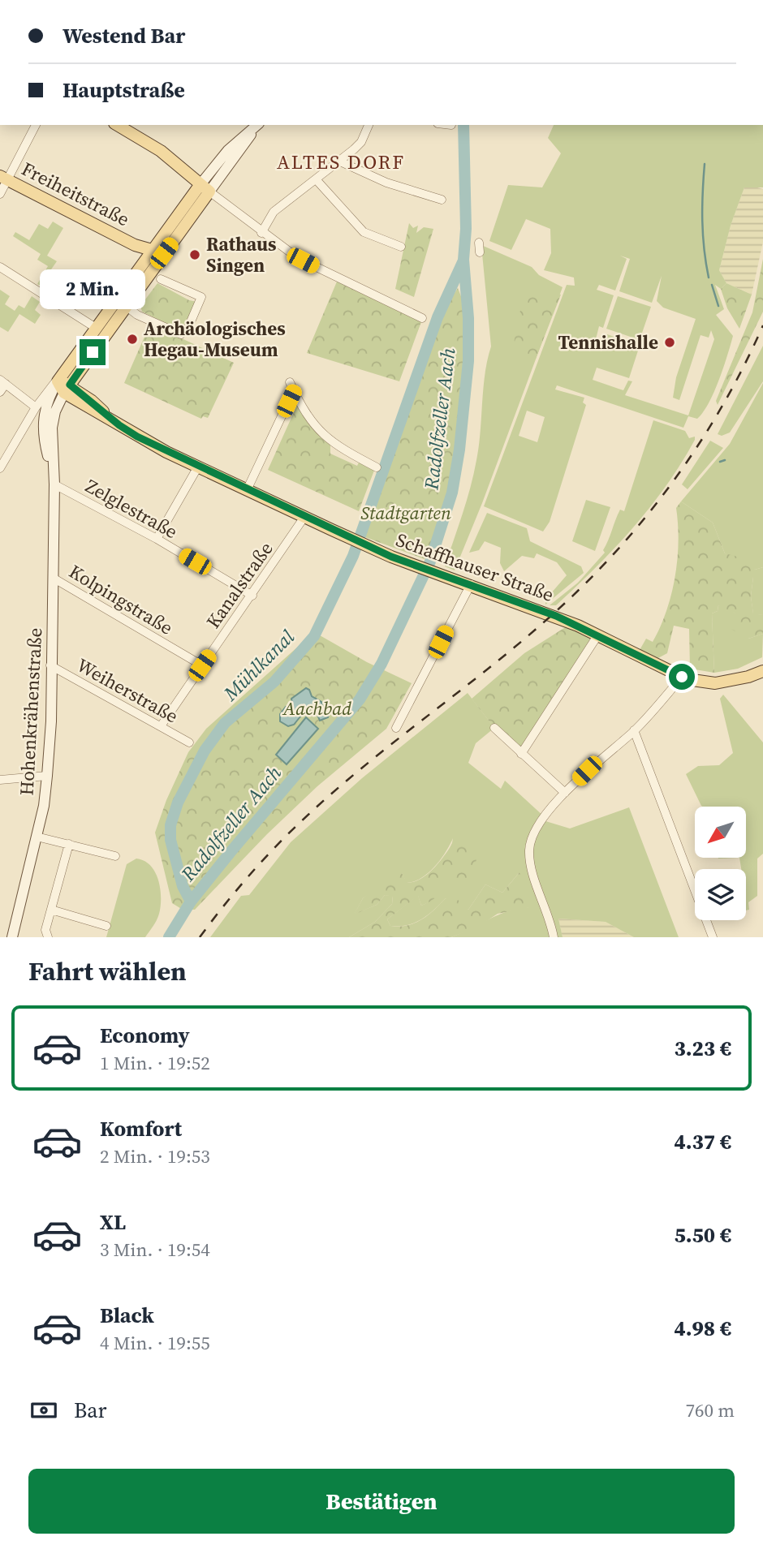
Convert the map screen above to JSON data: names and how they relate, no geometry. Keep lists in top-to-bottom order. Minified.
{"streets":{"main road":["Freiheitstraße","Schaffhauser Straße","Hohenkrähenstraße"],"street":["Zelglestraße","Kanalstraße","Kolpingstraße","Weiherstraße"]},"crossings":[["Zelglestraße","Kanalstraße"],["Zelglestraße","Hohenkrähenstraße"],["Schaffhauser Straße","Kanalstraße"],["Schaffhauser Straße","Hohenkrähenstraße"],["Kanalstraße","Kolpingstraße"],["Kanalstraße","Weiherstraße"],["Kolpingstraße","Hohenkrähenstraße"],["Weiherstraße","Hohenkrähenstraße"]],"districts":["ALTES DORF"],"water":["Radolfzeller Aach","Mühlkanal"],"parks":["Stadtgarten","Aachbad"],"places":["Rathaus Singen","Archäologisches Hegau-Museum","Tennishalle"],"north":"bottom left","page":{"banner":["Westend Bar","Hauptstraße"],"bubble":"2 Min.","heading":"Fahrt wählen","list":[{"name":"Economy","note":"1 Min. · 19:52","value":"3.23 €"},{"name":"Komfort","note":"2 Min. · 19:53","value":"4.37 €"},{"name":"XL","note":"3 Min. · 19:54","value":"5.50 €"},{"name":"Black","note":"4 Min. · 19:55","value":"4.98 €"}],"pay":["Bar","760 m"],"buttons":"Bestätigen"}}
